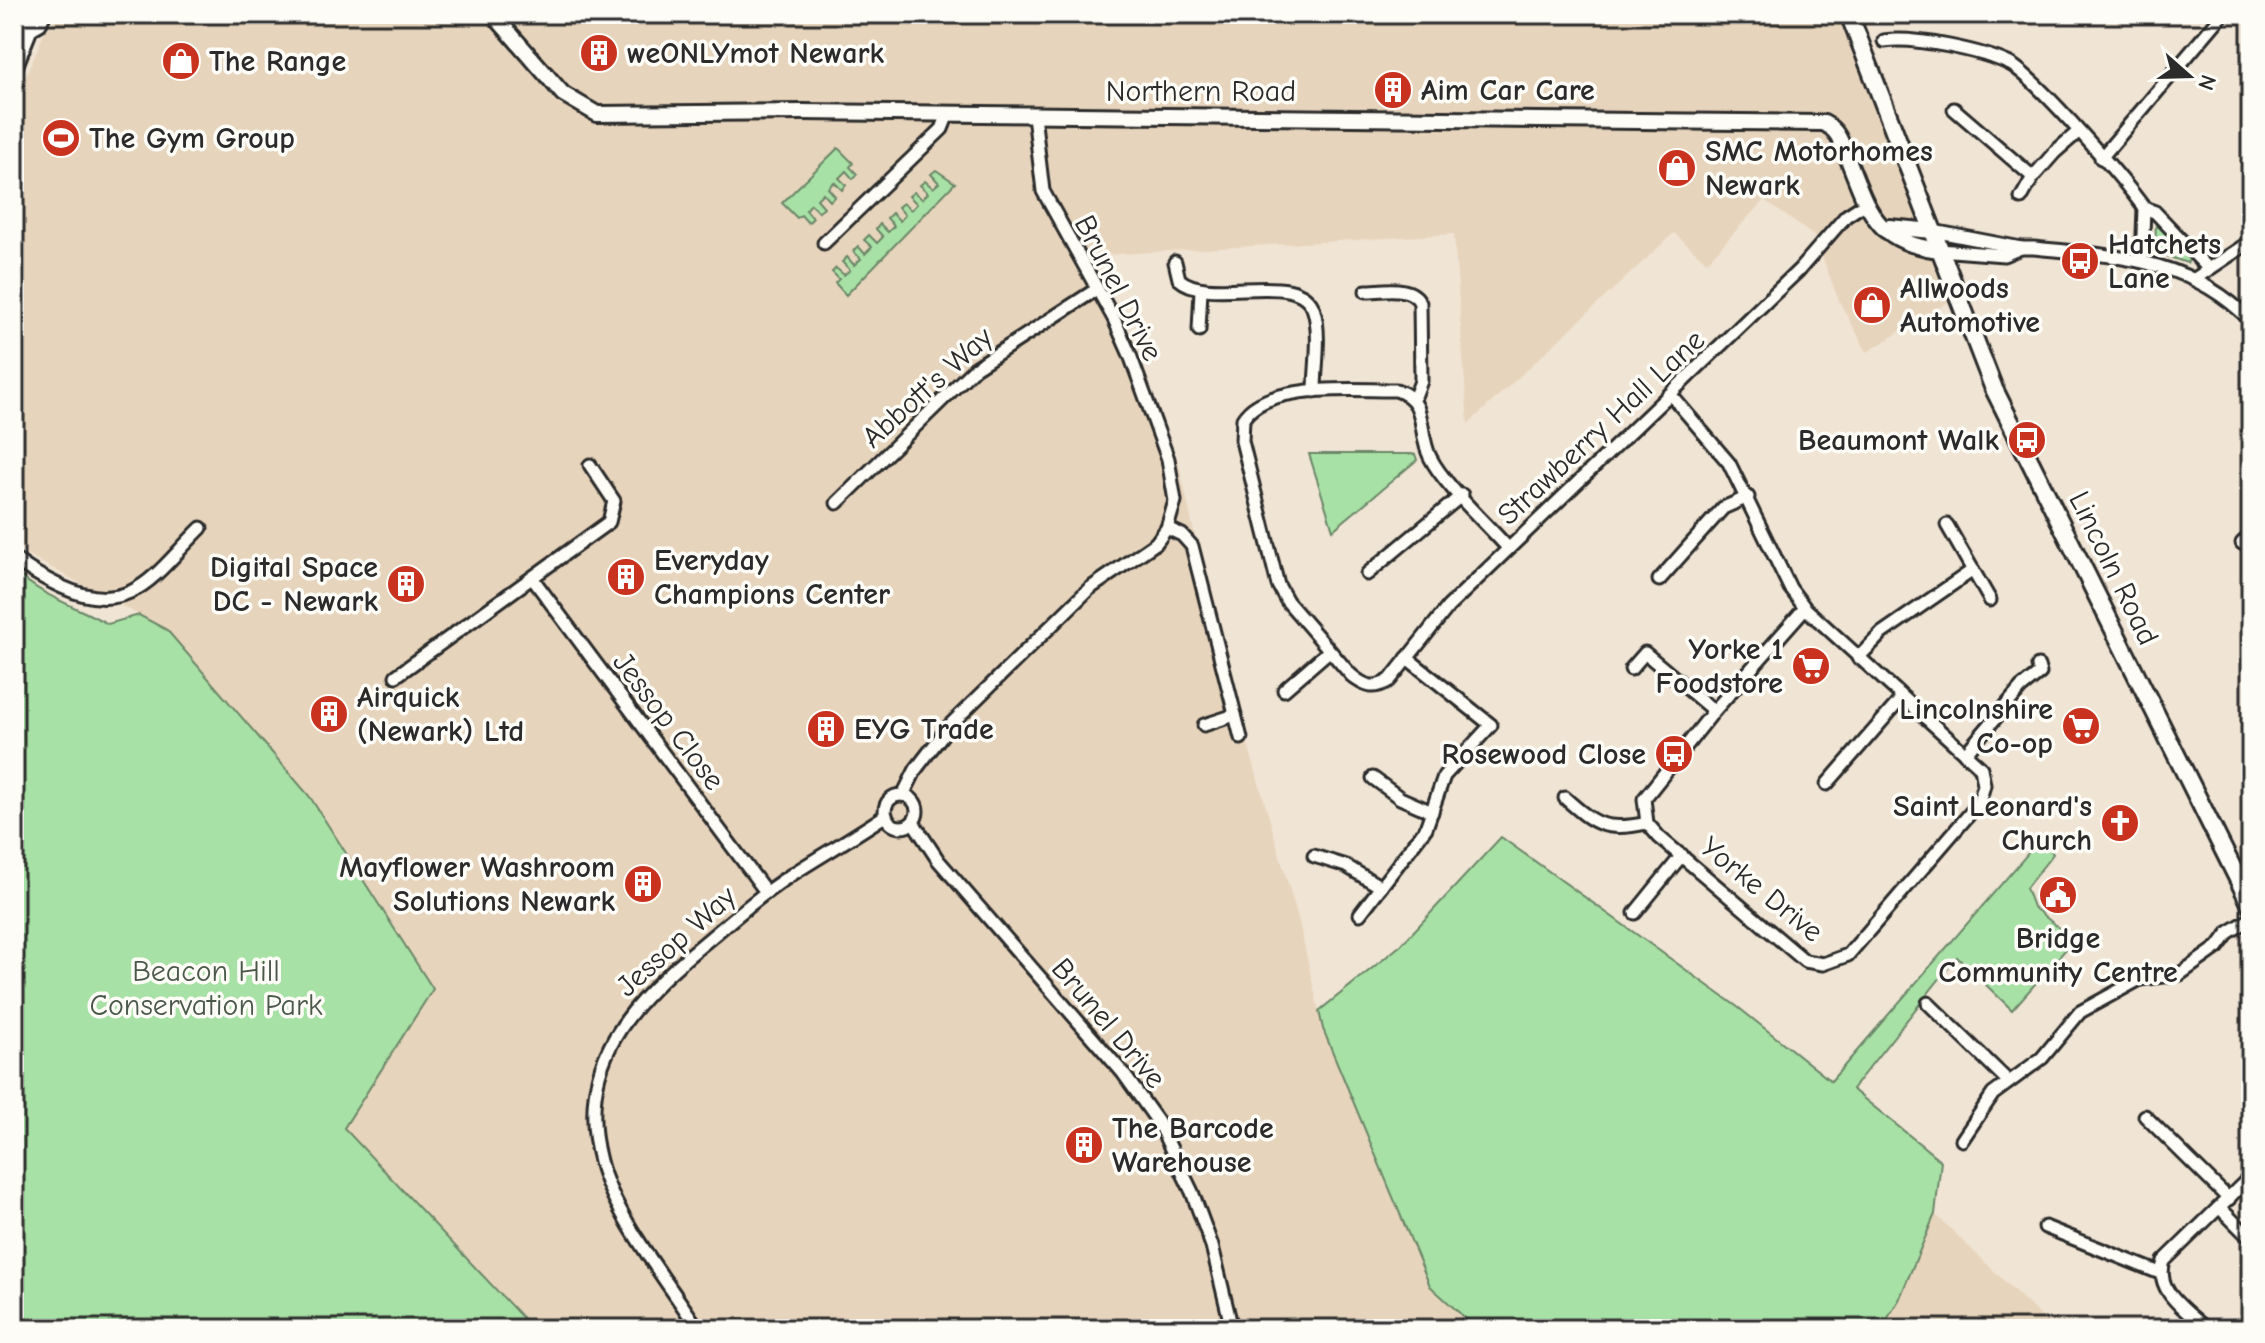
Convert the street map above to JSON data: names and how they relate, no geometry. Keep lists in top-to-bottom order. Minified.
{"streets":{"main road":["Lincoln Road"],"street":["Northern Road","Brunel Drive","Abbott's Way","Strawberry Hall Lane","Jessop Close","Yorke Drive","Jessop Way"]},"crossings":[["Northern Road","Brunel Drive"],["Northern Road","Strawberry Hall Lane"],["Brunel Drive","Abbott's Way"],["Brunel Drive","Jessop Way"],["Strawberry Hall Lane","Yorke Drive"],["Jessop Close","Jessop Way"]],"parks":["Beacon Hill Conservation Park"],"places":{"building":["weONLYmot Newark","Aim Car Care","Everyday Champions Center","Digital Space DC - Newark","Airquick (Newark) Ltd","EYG Trade","Mayflower Washroom Solutions Newark","The Barcode Warehouse"],"shop":["The Range","SMC Motorhomes Newark","Allwoods Automotive"],"sports":["The Gym Group"],"bus stop":["Hatchets Lane","Beaumont Walk","Rosewood Close"],"supermarket":["Yorke 1 Foodstore","Lincolnshire Co-op"],"church":["Saint Leonard's Church"],"public building":["Bridge Community Centre"]},"north":"right"}
